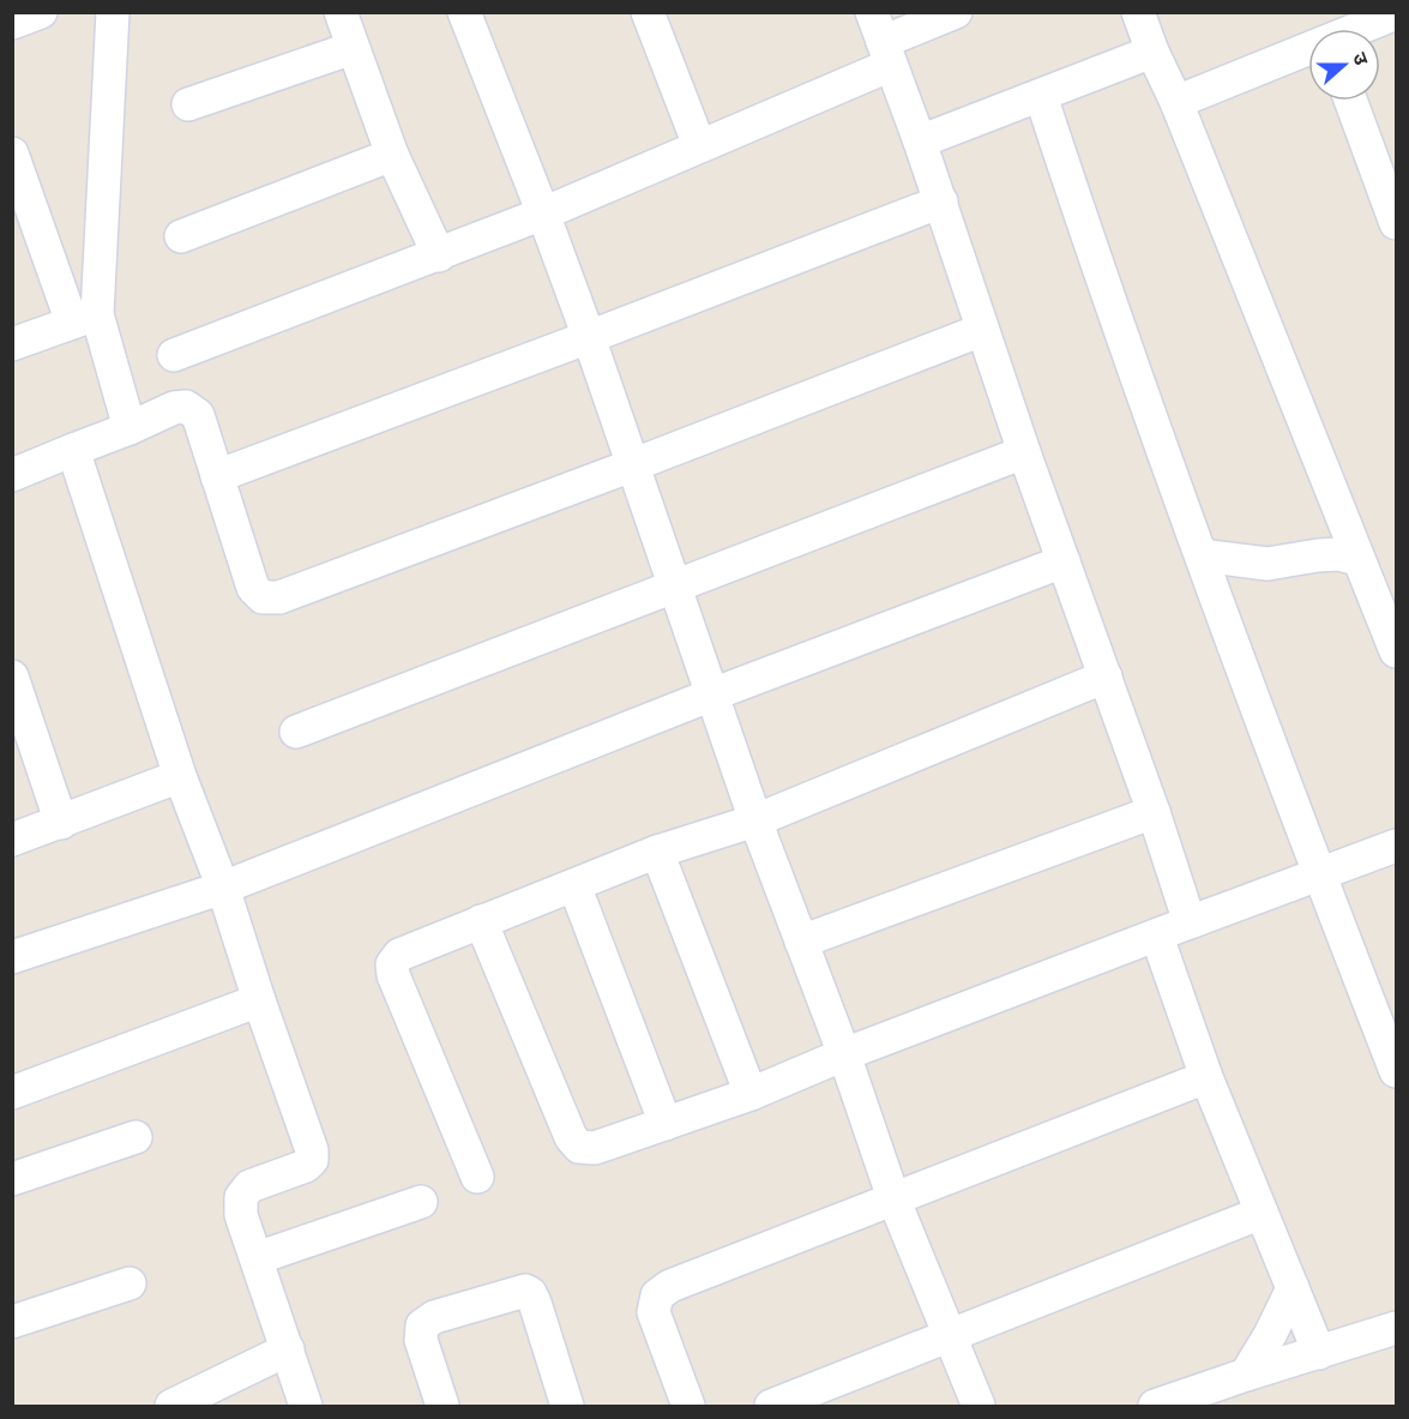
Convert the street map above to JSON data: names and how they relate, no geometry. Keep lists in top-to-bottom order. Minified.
{"north":"right"}
